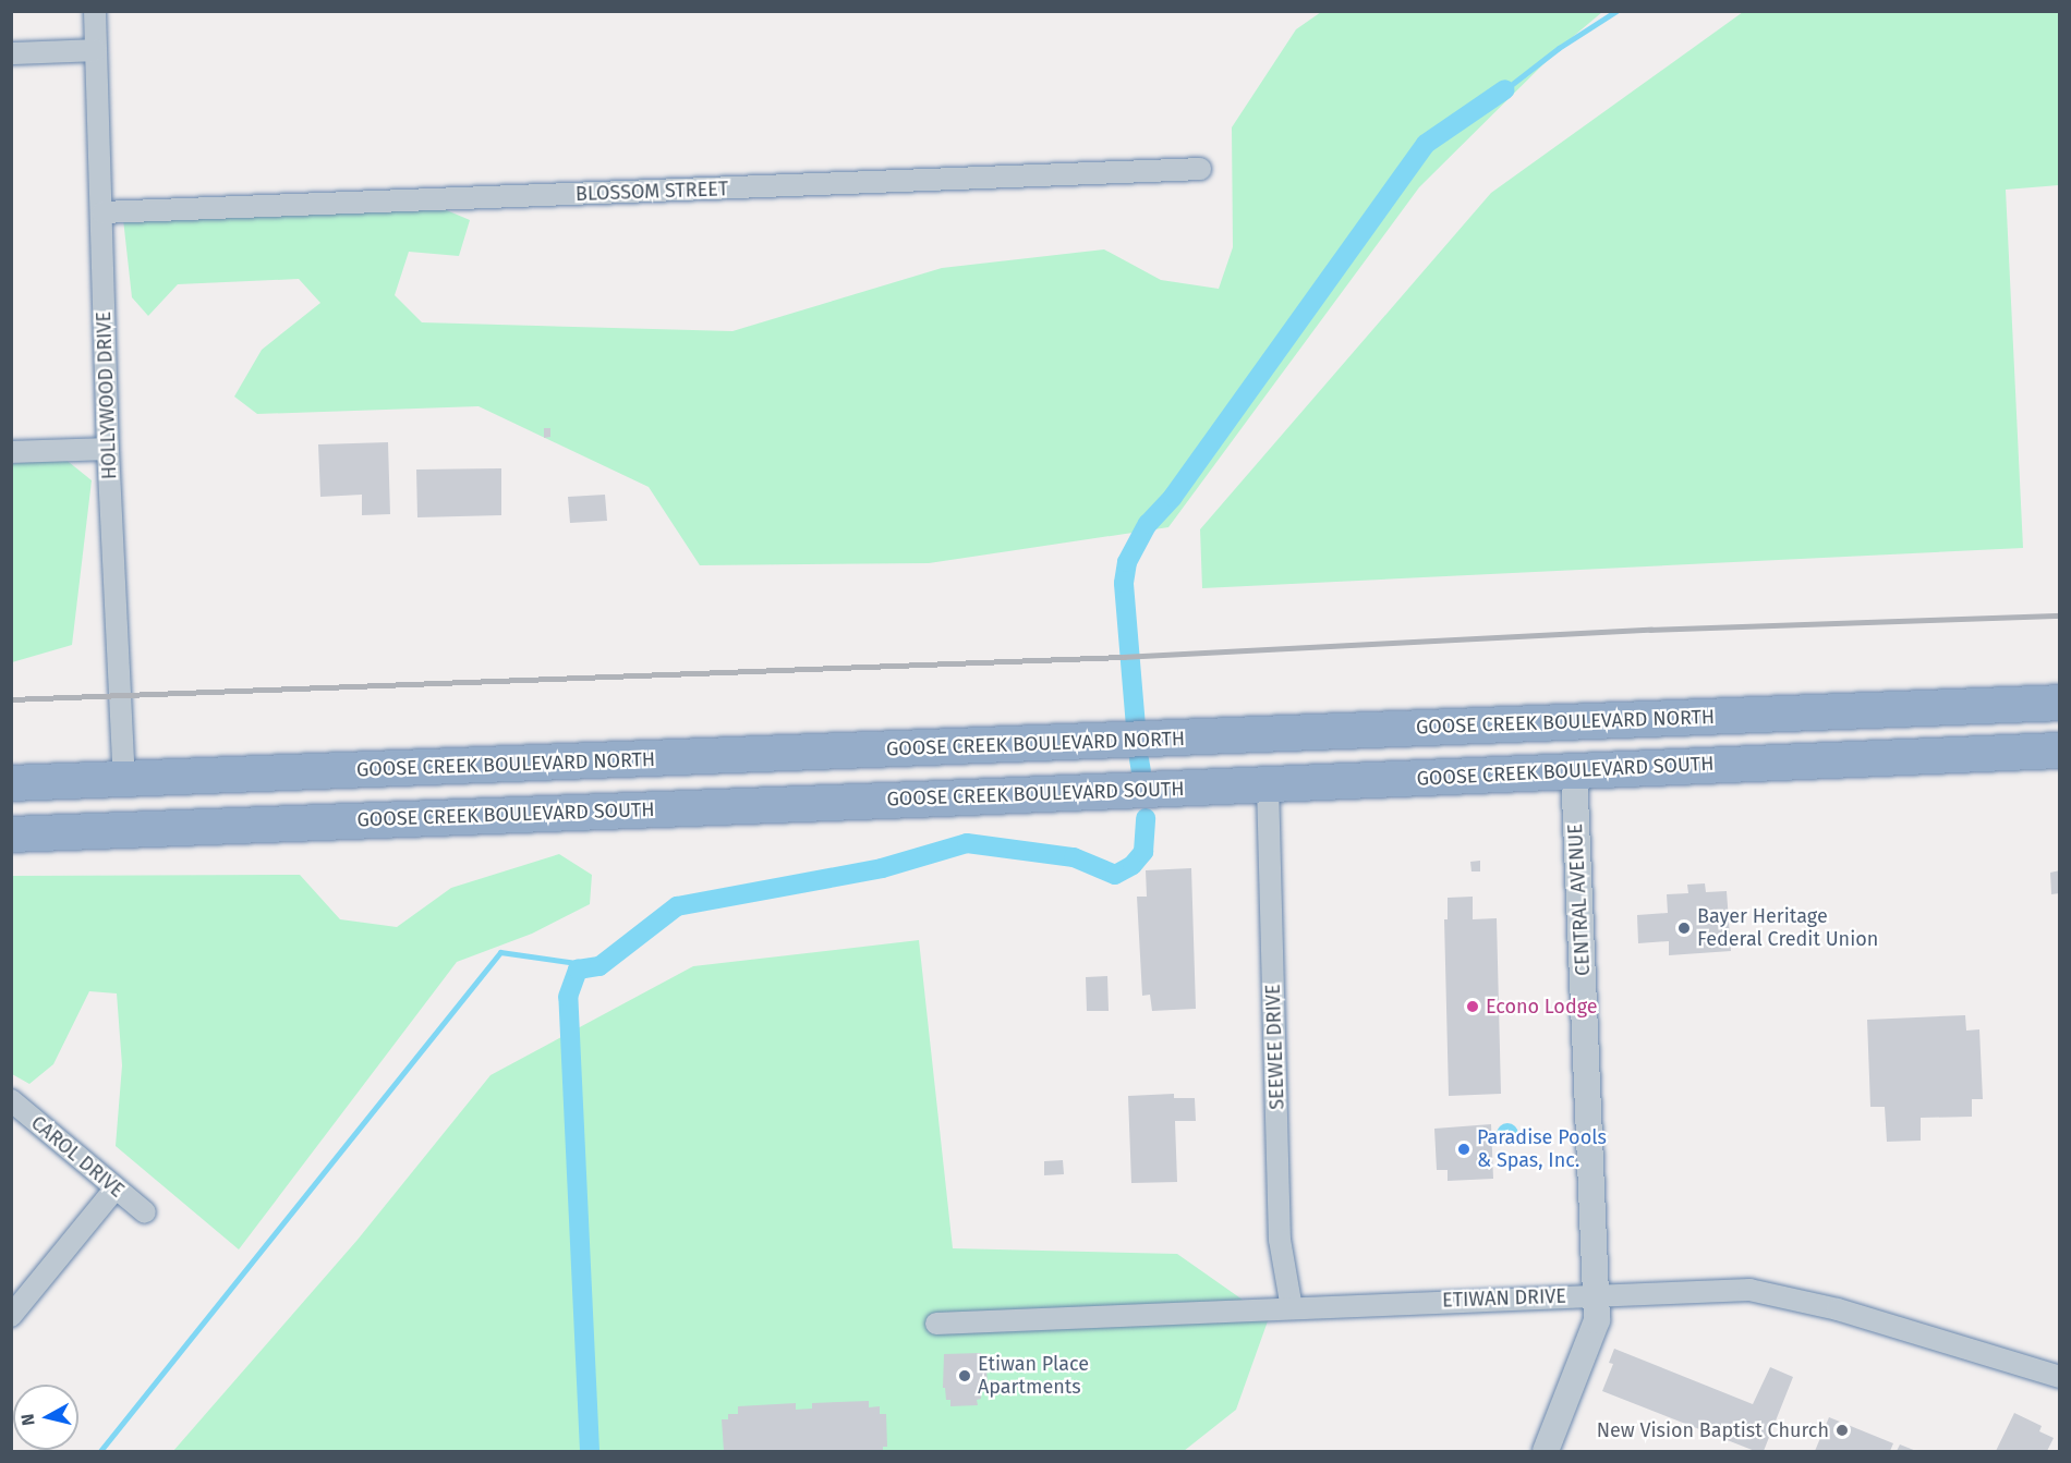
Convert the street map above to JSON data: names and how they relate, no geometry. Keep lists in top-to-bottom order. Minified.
{"streets":{"highway":["GOOSE CREEK BOULEVARD NORTH","GOOSE CREEK BOULEVARD SOUTH"],"street":["BLOSSOM STREET","HOLLYWOOD DRIVE","CENTRAL AVENUE","SEEWEE DRIVE","CAROL DRIVE","ETIWAN DRIVE"]},"crossings":[["BLOSSOM STREET","HOLLYWOOD DRIVE"],["HOLLYWOOD DRIVE","GOOSE CREEK BOULEVARD NORTH"],["GOOSE CREEK BOULEVARD SOUTH","CENTRAL AVENUE"],["GOOSE CREEK BOULEVARD SOUTH","SEEWEE DRIVE"],["CENTRAL AVENUE","ETIWAN DRIVE"],["SEEWEE DRIVE","ETIWAN DRIVE"]],"places":["Bayer Heritage Federal Credit Union","Econo Lodge","Paradise Pools & Spas, Inc.","Etiwan Place Apartments","New Vision Baptist Church"],"north":"left"}
